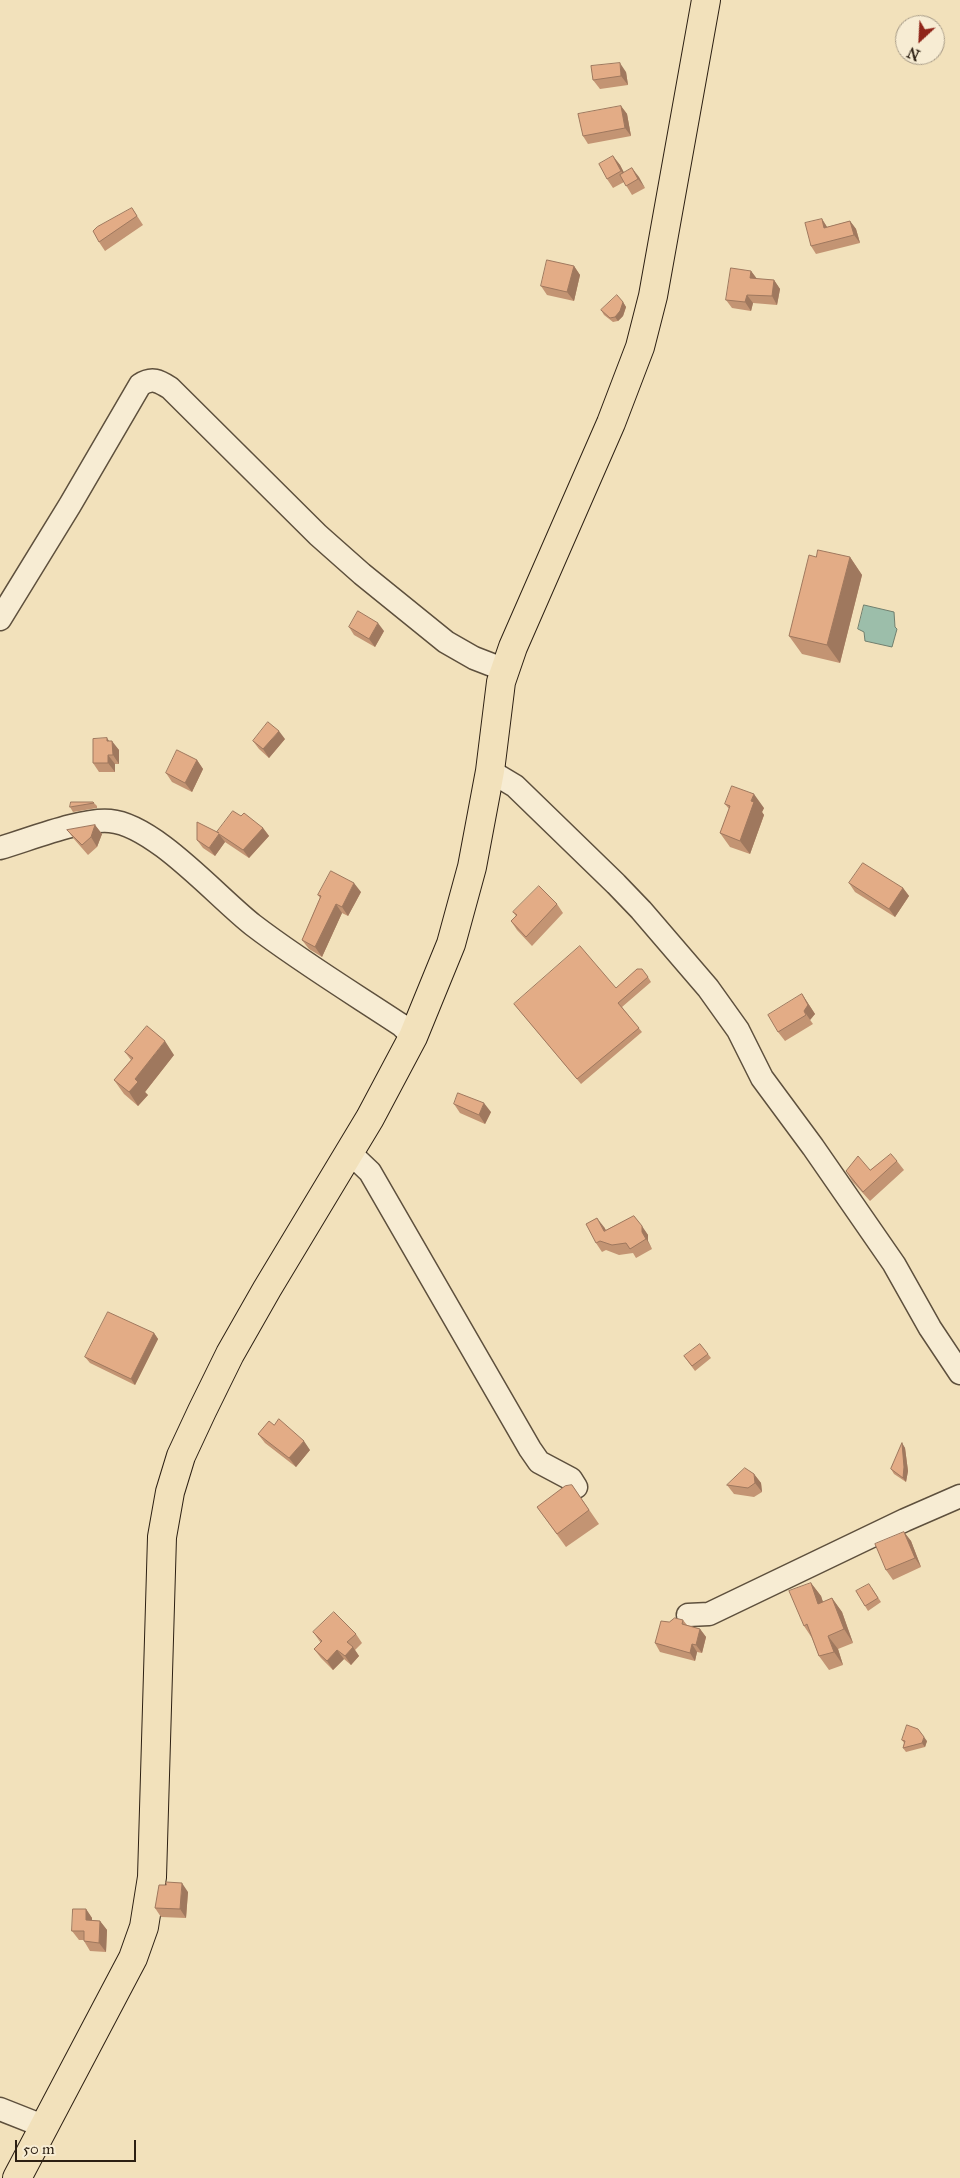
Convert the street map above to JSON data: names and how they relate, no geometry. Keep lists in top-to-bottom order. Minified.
{"scale_bar":"50 m","north":"bottom left"}
